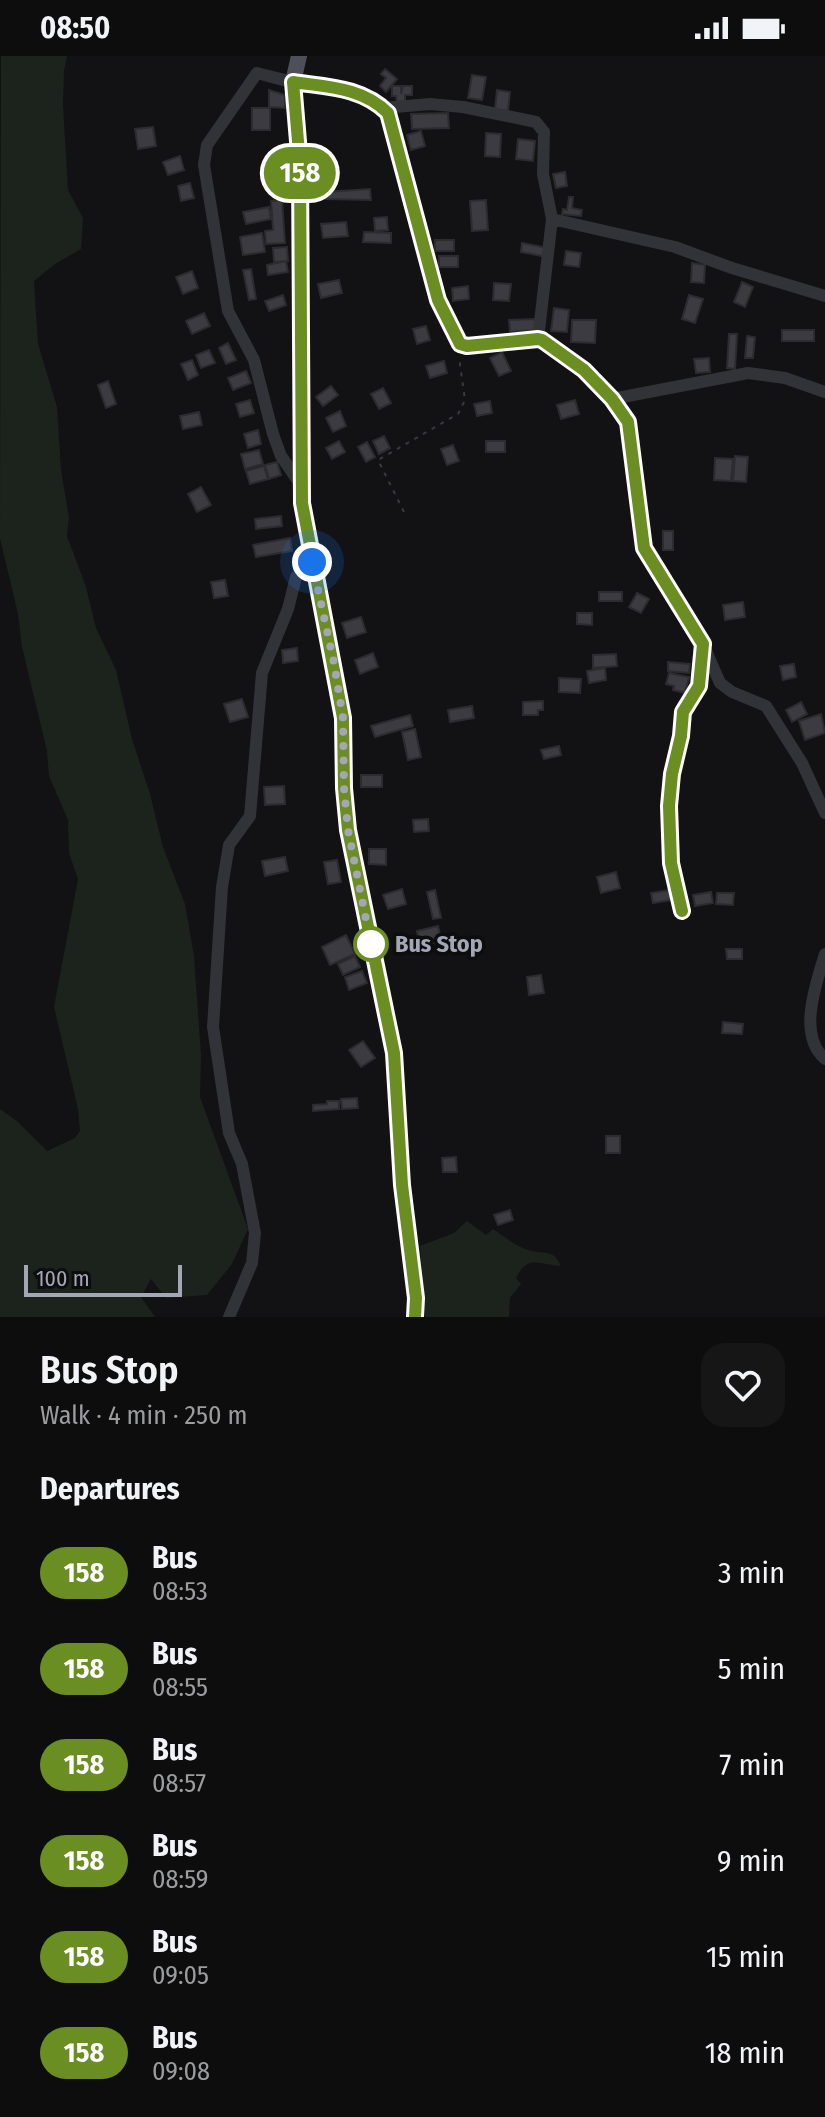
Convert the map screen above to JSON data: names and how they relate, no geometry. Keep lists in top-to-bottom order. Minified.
{"places":["Bus Stop"],"lines":["bus line 158"],"scale_bar":"100 m","page":{"status":"08:50","on_map":"158","scale":"100 m","heading":[["Bus Stop","Walk · 4 min · 250 m"],"Departures"],"list":[{"mark":"158","name":"Bus","note":"08:53","value":"3 min"},{"mark":"158","name":"Bus","note":"08:55","value":"5 min"},{"mark":"158","name":"Bus","note":"08:57","value":"7 min"},{"mark":"158","name":"Bus","note":"08:59","value":"9 min"},{"mark":"158","name":"Bus","note":"09:05","value":"15 min"},{"mark":"158","name":"Bus","note":"09:08","value":"18 min"}]}}
